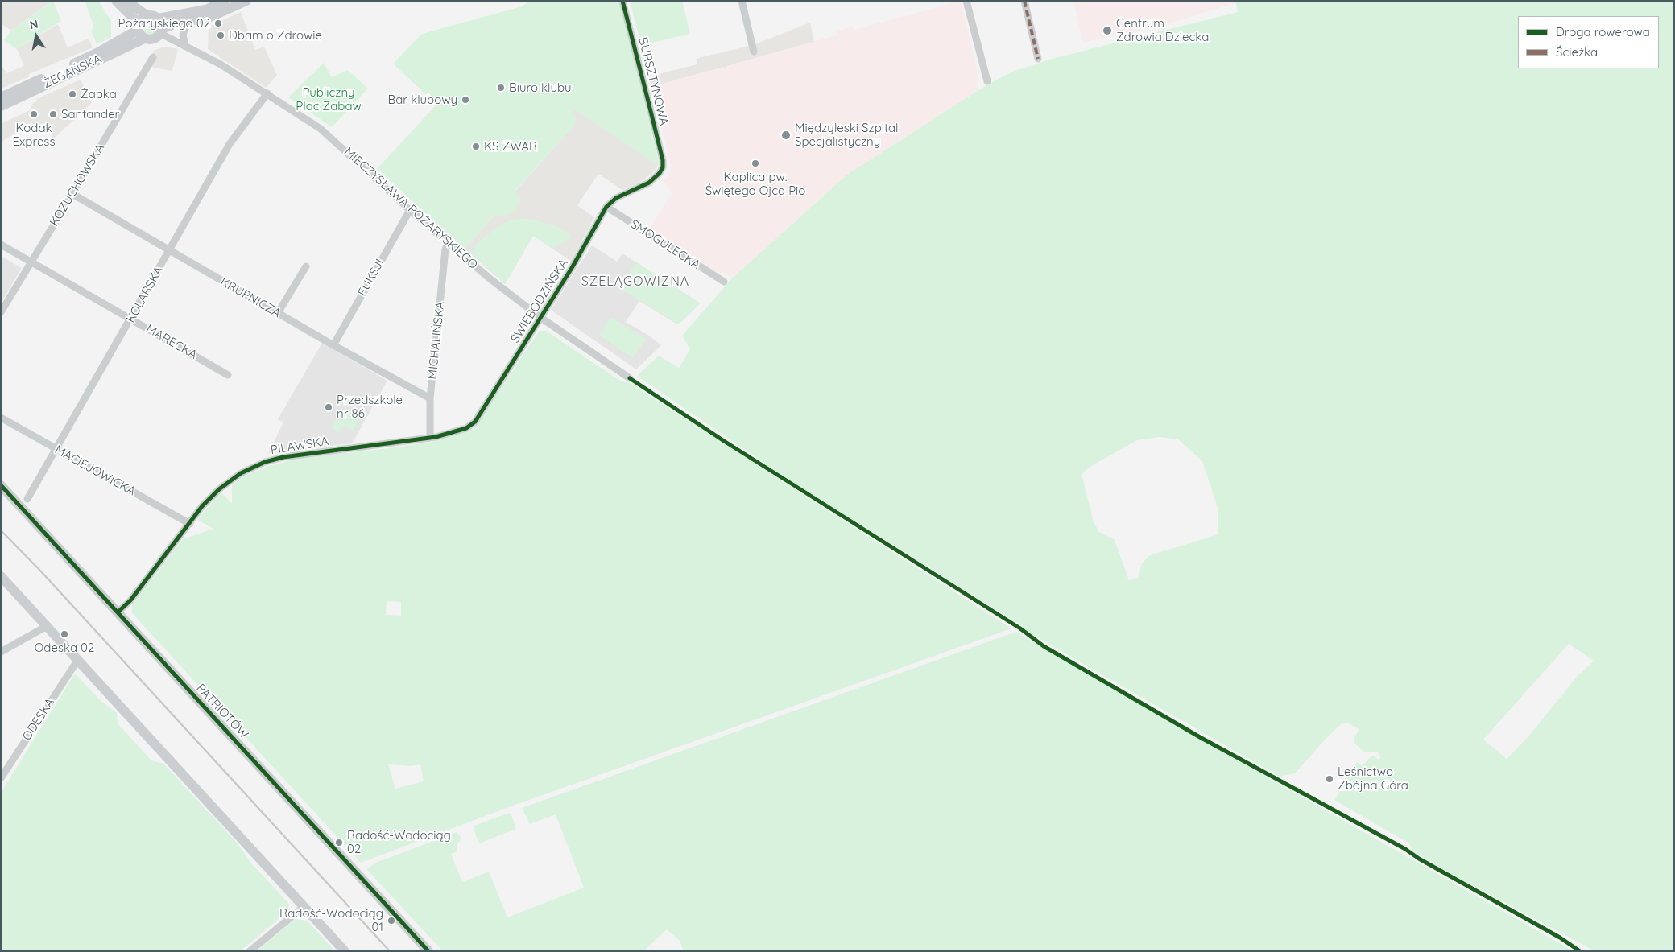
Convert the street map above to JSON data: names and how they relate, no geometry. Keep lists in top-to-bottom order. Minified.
{"streets":{"main road":["ŻEGAŃSKA","PATRIOTÓW"],"street":["BURSZTYNOWA","KOŻUCHOWSKA","MIECZYSŁAWA POŻARYSKIEGO","SMOGULECKA","FUKSJI","KOLARSKA","KRUPNICZA","ŚWIEBODZIŃSKA","MICHALIŃSKA","MARECKA","PILAWSKA","MACIEJOWICKA","ODESKA"]},"crossings":[["ŻEGAŃSKA","MIECZYSŁAWA POŻARYSKIEGO"],["BURSZTYNOWA","ŚWIEBODZIŃSKA"],["KOŻUCHOWSKA","KRUPNICZA"],["KOŻUCHOWSKA","MARECKA"],["MIECZYSŁAWA POŻARYSKIEGO","FUKSJI"],["MIECZYSŁAWA POŻARYSKIEGO","KOLARSKA"],["MIECZYSŁAWA POŻARYSKIEGO","ŚWIEBODZIŃSKA"],["MIECZYSŁAWA POŻARYSKIEGO","MICHALIŃSKA"],["SMOGULECKA","ŚWIEBODZIŃSKA"],["FUKSJI","KRUPNICZA"],["KOLARSKA","KRUPNICZA"],["KOLARSKA","MARECKA"],["KOLARSKA","MACIEJOWICKA"],["KRUPNICZA","MICHALIŃSKA"],["ŚWIEBODZIŃSKA","MICHALIŃSKA"],["ŚWIEBODZIŃSKA","PILAWSKA"],["MICHALIŃSKA","PILAWSKA"],["PILAWSKA","MACIEJOWICKA"],["PILAWSKA","PATRIOTÓW"]],"districts":["SZELĄGOWIZNA"],"parks":["Publiczny Plac Zabaw"],"places":["Pożaryskiego 02","Centrum Zdrowia Dziecka","Dbam o Zdrowie","Biuro klubu","Żabka","Bar klubowy","Kodak Express","Santander","Międzyleski Szpital Specjalistyczny","KS ZWAR","Kaplica pw. Świętego Ojca Pio","Przedszkole nr 86","Odeska 02","Leśnictwo Zbójna Góra","Radość-Wodociąg 02","Radość-Wodociąg 01"],"legend":["Droga rowerowa","Ścieżka"],"north":"top"}
